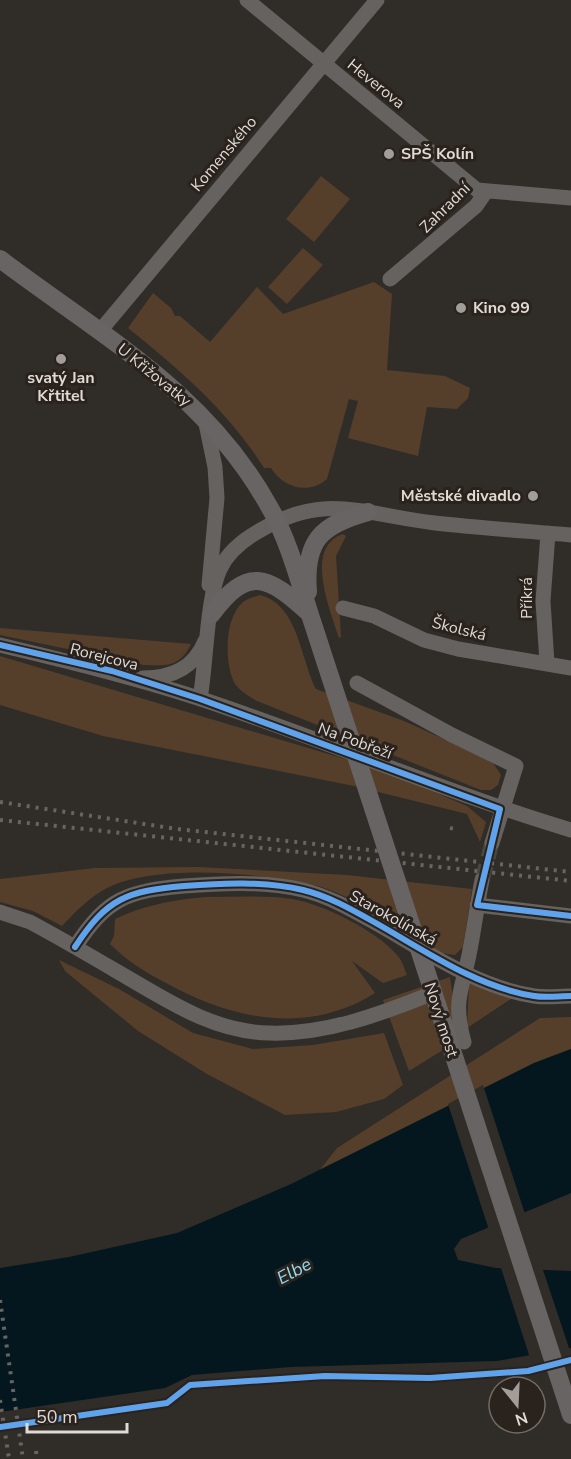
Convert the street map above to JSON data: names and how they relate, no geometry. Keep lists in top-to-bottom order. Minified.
{"streets":{"main road":["U Křižovatky","Nový most"],"street":["Heverova","Komenského","Zahradní","Příkrá","Školská","Rorejcova","Na Pobřeží","Starokolínská"]},"crossings":[["Heverova","Komenského"],["Heverova","Zahradní"],["Komenského","U Křižovatky"],["U Křižovatky","Nový most"],["Příkrá","Školská"],["Rorejcova","Na Pobřeží"]],"water":["Elbe"],"places":["SPŠ Kolín","Kino 99","svatý Jan Křtitel","Městské divadlo"],"scale_bar":"50 m","north":"bottom"}
